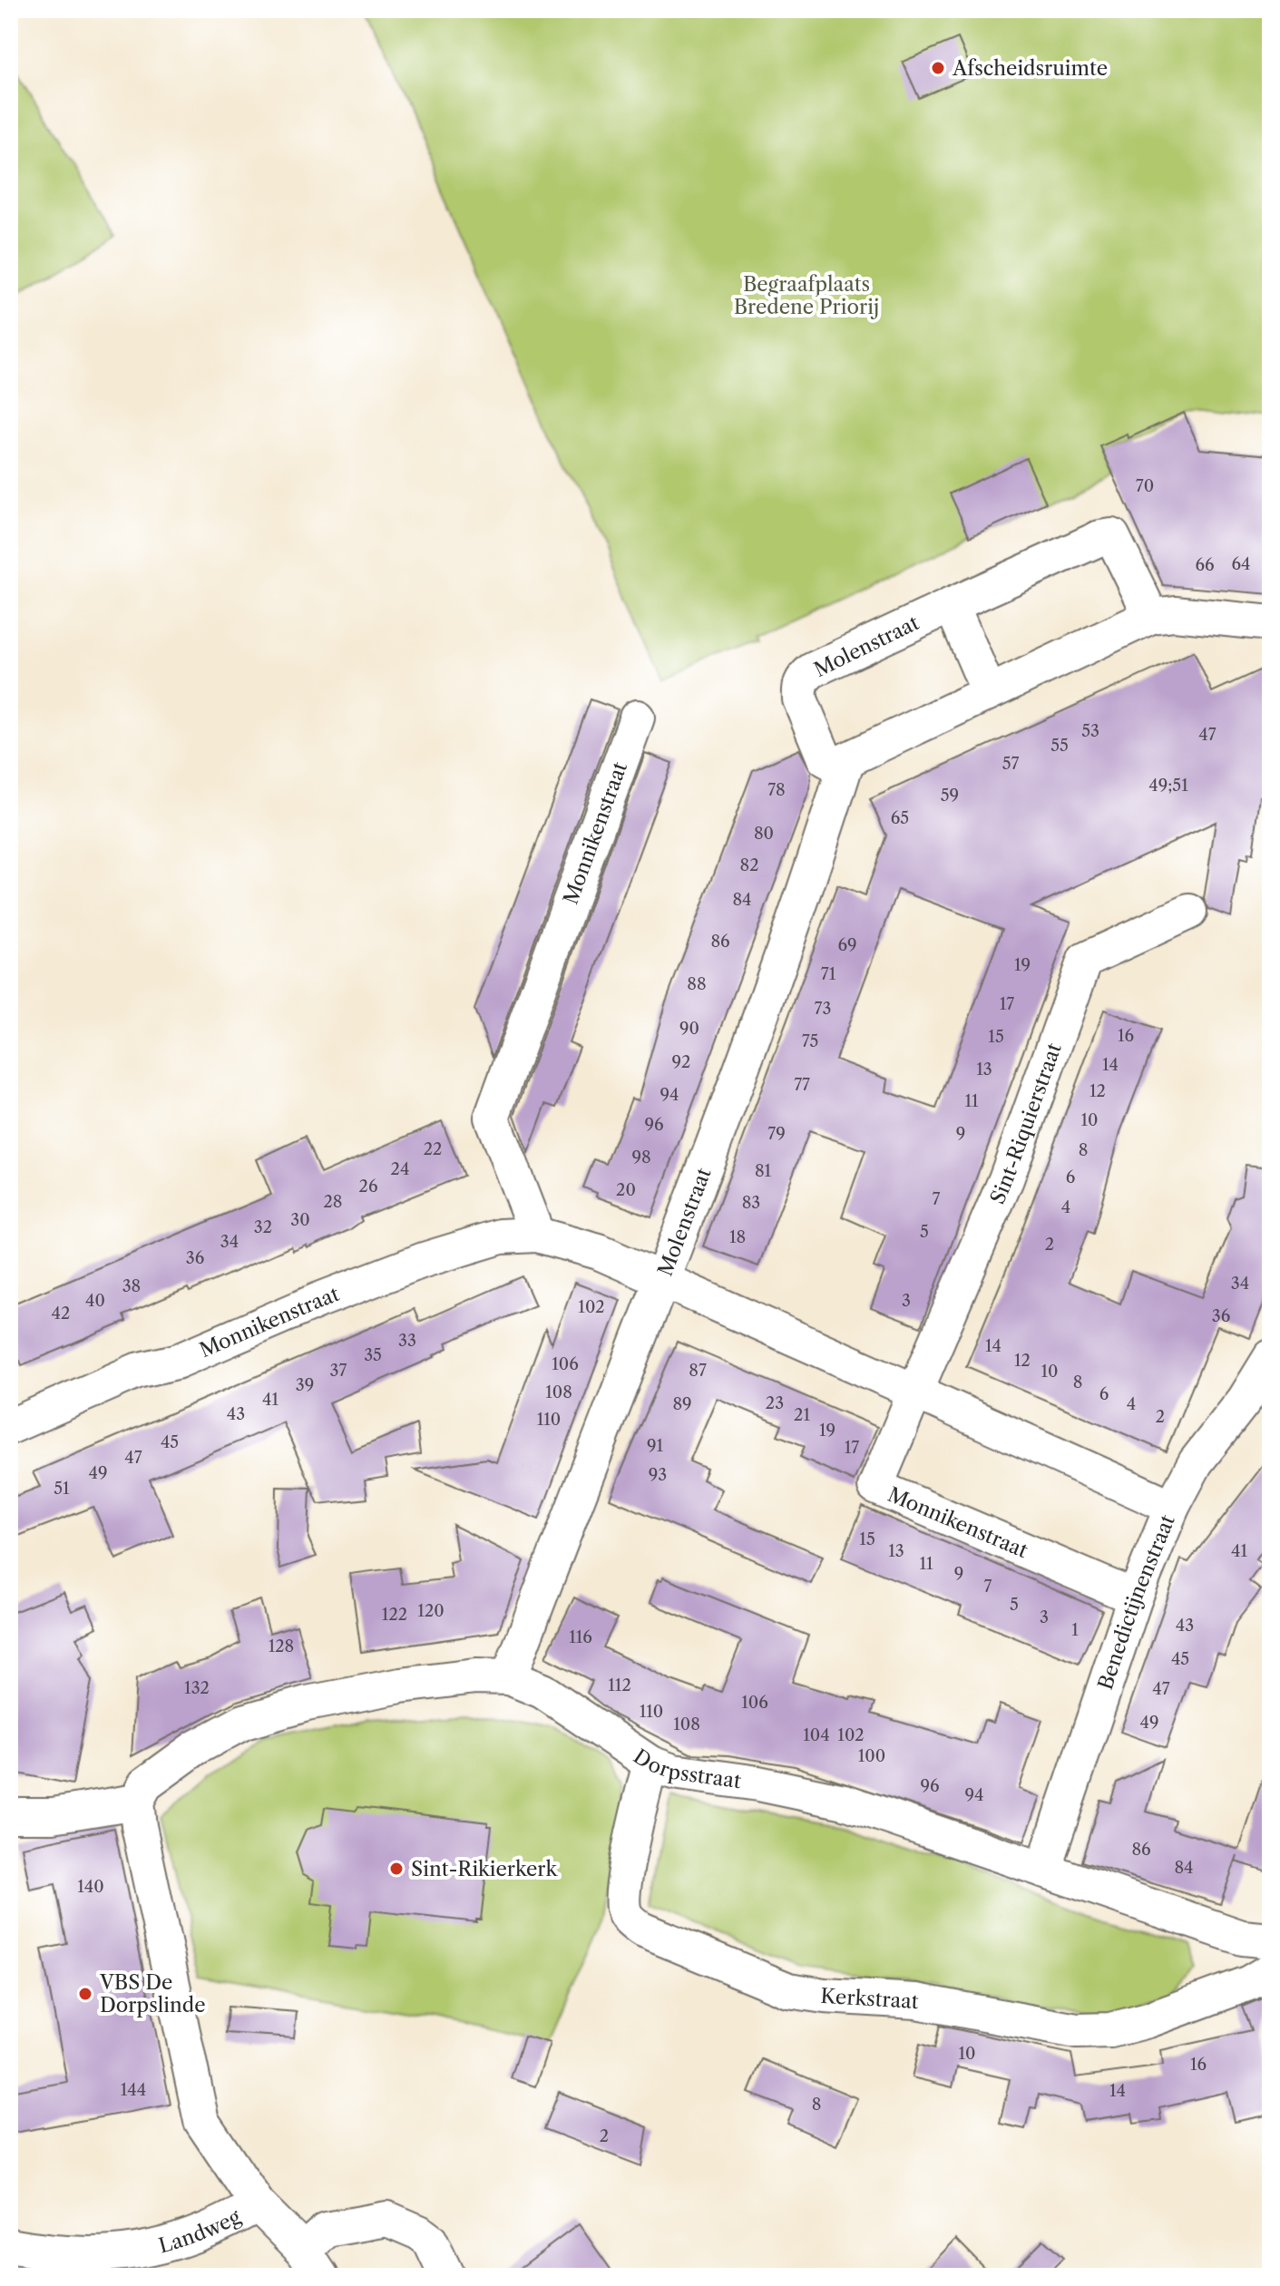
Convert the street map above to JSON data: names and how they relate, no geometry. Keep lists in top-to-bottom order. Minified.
{"streets":{"street":["Molenstraat","Monnikenstraat","Sint-Riquierstraat","Benedictijnenstraat","Dorpsstraat","Kerkstraat","Landweg"]},"crossings":[["Molenstraat","Monnikenstraat"],["Molenstraat","Dorpsstraat"],["Monnikenstraat","Sint-Riquierstraat"],["Monnikenstraat","Benedictijnenstraat"],["Benedictijnenstraat","Dorpsstraat"],["Dorpsstraat","Kerkstraat"]],"parks":["Begraafplaats Bredene Priorij"],"places":["Afscheidsruimte","Sint-Rikierkerk","VBS De Dorpslinde"],"house_numbers":["70","64","66","53","47","55","57","49;51","78","59","65","80","82","84","86","69","19","71","88","17","73","90","16","15","75","92","14","13","77","12","94","11","10","96","79","9","22","8","98","24","81","6","26","20","7","28","83","4","30","32","5","18","34","2","36","34","38","40","3","102","42","36","33","14","35","12","106","37","87","10","8","39","108","6","41","23","89","4","43","21","2","110","19","45","91","17","47","49","93","51","15","13","41","11","9","7","5","120","122","3","43","1","116","128","45","112","132","47","106","110","49","108","104","102","100","96","94","86","84","140","10","16","144","14","8","2"]}
